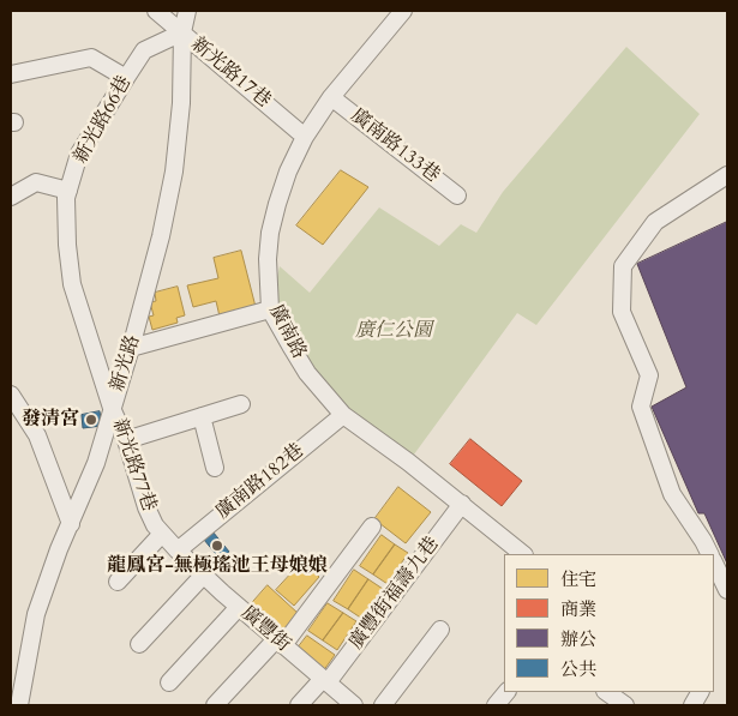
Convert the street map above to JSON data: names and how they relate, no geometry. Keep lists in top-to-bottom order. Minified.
{"streets":{"street":["新光路17巷","新光路66巷","廣南路133巷","廣南路","新光路","新光路77巷","廣南路182巷","廣豐街福壽九巷","廣豐街"]},"crossings":[["新光路17巷","新光路66巷"],["新光路17巷","廣南路"],["新光路17巷","新光路"],["新光路66巷","新光路"],["新光路66巷","新光路77巷"],["廣南路133巷","廣南路"],["廣南路","廣南路182巷"],["廣南路","廣豐街福壽九巷"],["新光路","新光路77巷"],["新光路77巷","廣南路182巷"],["新光路77巷","廣豐街"],["廣南路182巷","廣豐街"],["廣豐街福壽九巷","廣豐街"]],"parks":["廣仁公園"],"places":["發清宮","龍鳳宮-無極瑤池王母娘娘"],"legend":["住宅","商業","辦公","公共"]}
